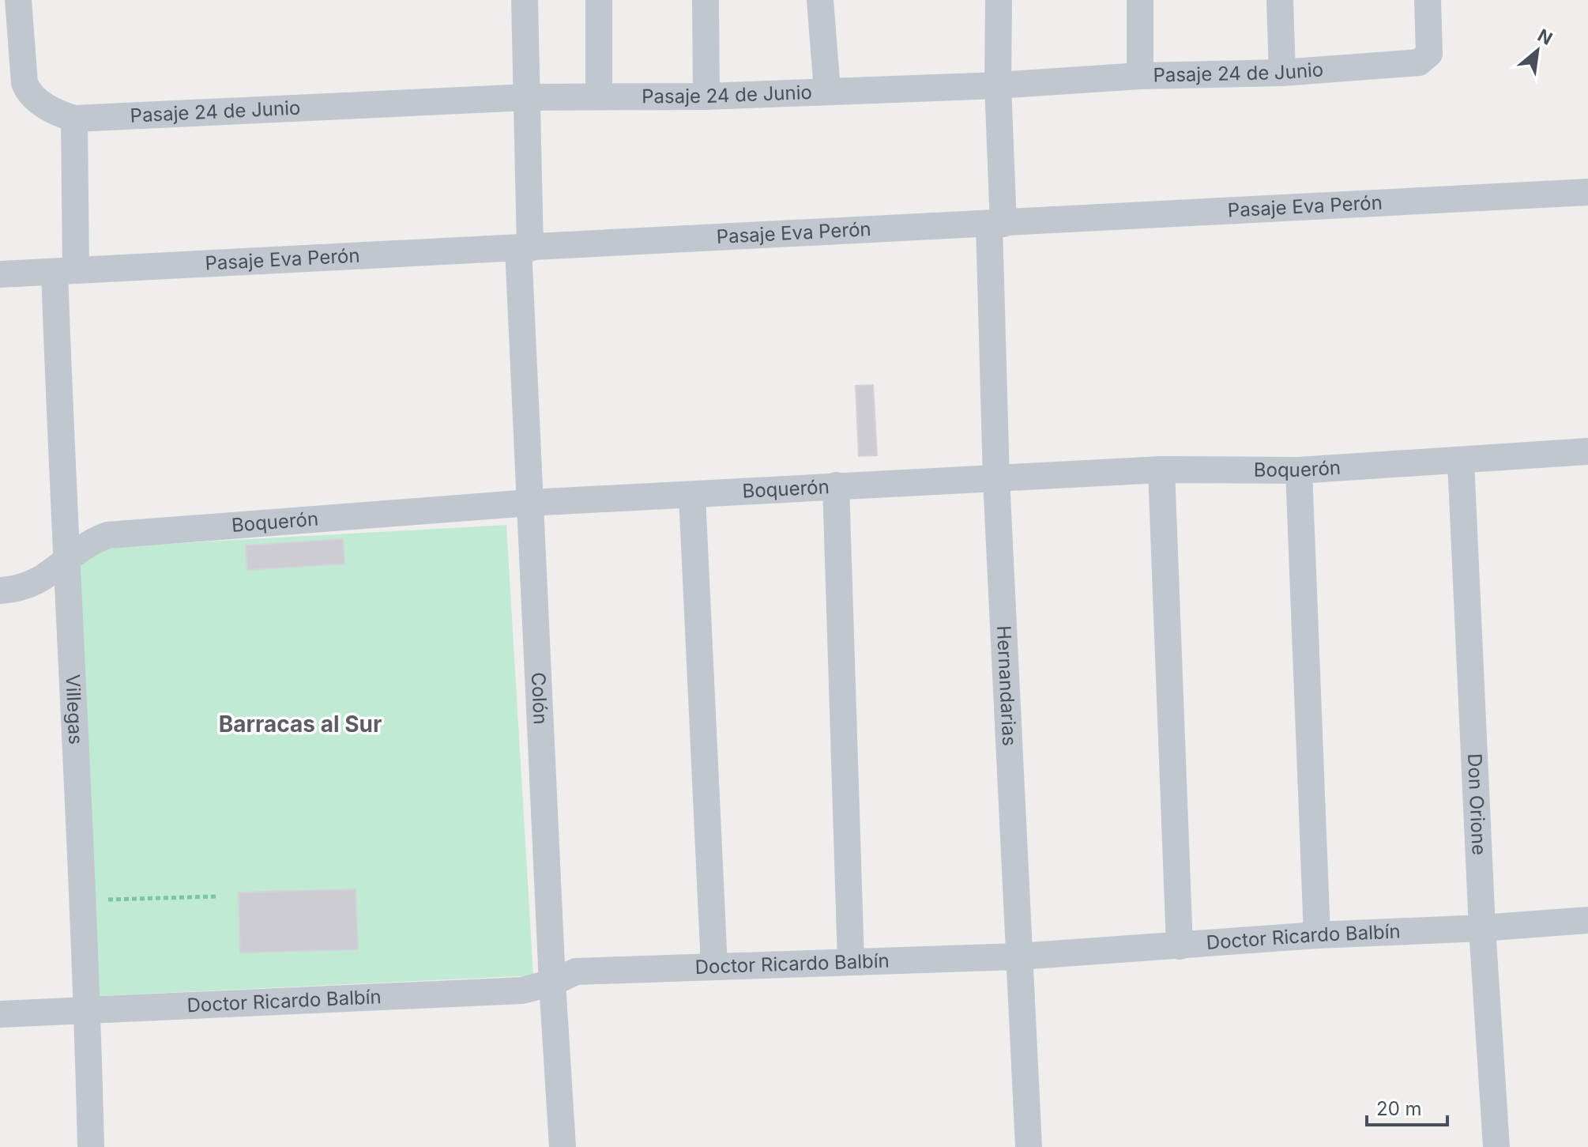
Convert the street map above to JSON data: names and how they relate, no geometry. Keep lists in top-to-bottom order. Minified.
{"streets":{"street":["Pasaje 24 de Junio","Pasaje Eva Perón","Boquerón","Hernandarias","Colón","Villegas","Don Orione","Doctor Ricardo Balbín"]},"crossings":[["Pasaje 24 de Junio","Hernandarias"],["Pasaje 24 de Junio","Colón"],["Pasaje 24 de Junio","Villegas"],["Pasaje Eva Perón","Hernandarias"],["Pasaje Eva Perón","Colón"],["Pasaje Eva Perón","Villegas"],["Boquerón","Hernandarias"],["Boquerón","Colón"],["Boquerón","Villegas"],["Boquerón","Don Orione"],["Hernandarias","Doctor Ricardo Balbín"],["Colón","Doctor Ricardo Balbín"],["Villegas","Doctor Ricardo Balbín"],["Don Orione","Doctor Ricardo Balbín"]],"districts":["Barracas al Sur"],"scale_bar":"20 m","north":"top right"}
